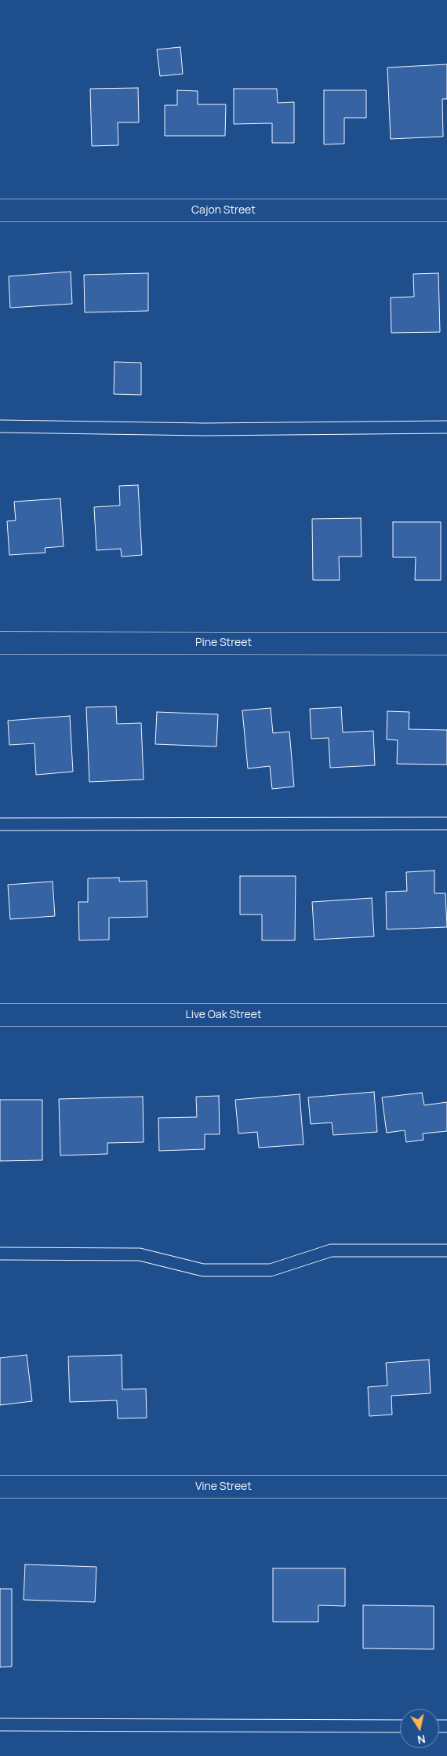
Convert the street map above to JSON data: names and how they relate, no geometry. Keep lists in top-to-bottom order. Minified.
{"streets":{"street":["Cajon Street","Pine Street","Live Oak Street","Vine Street"]},"north":"bottom"}
